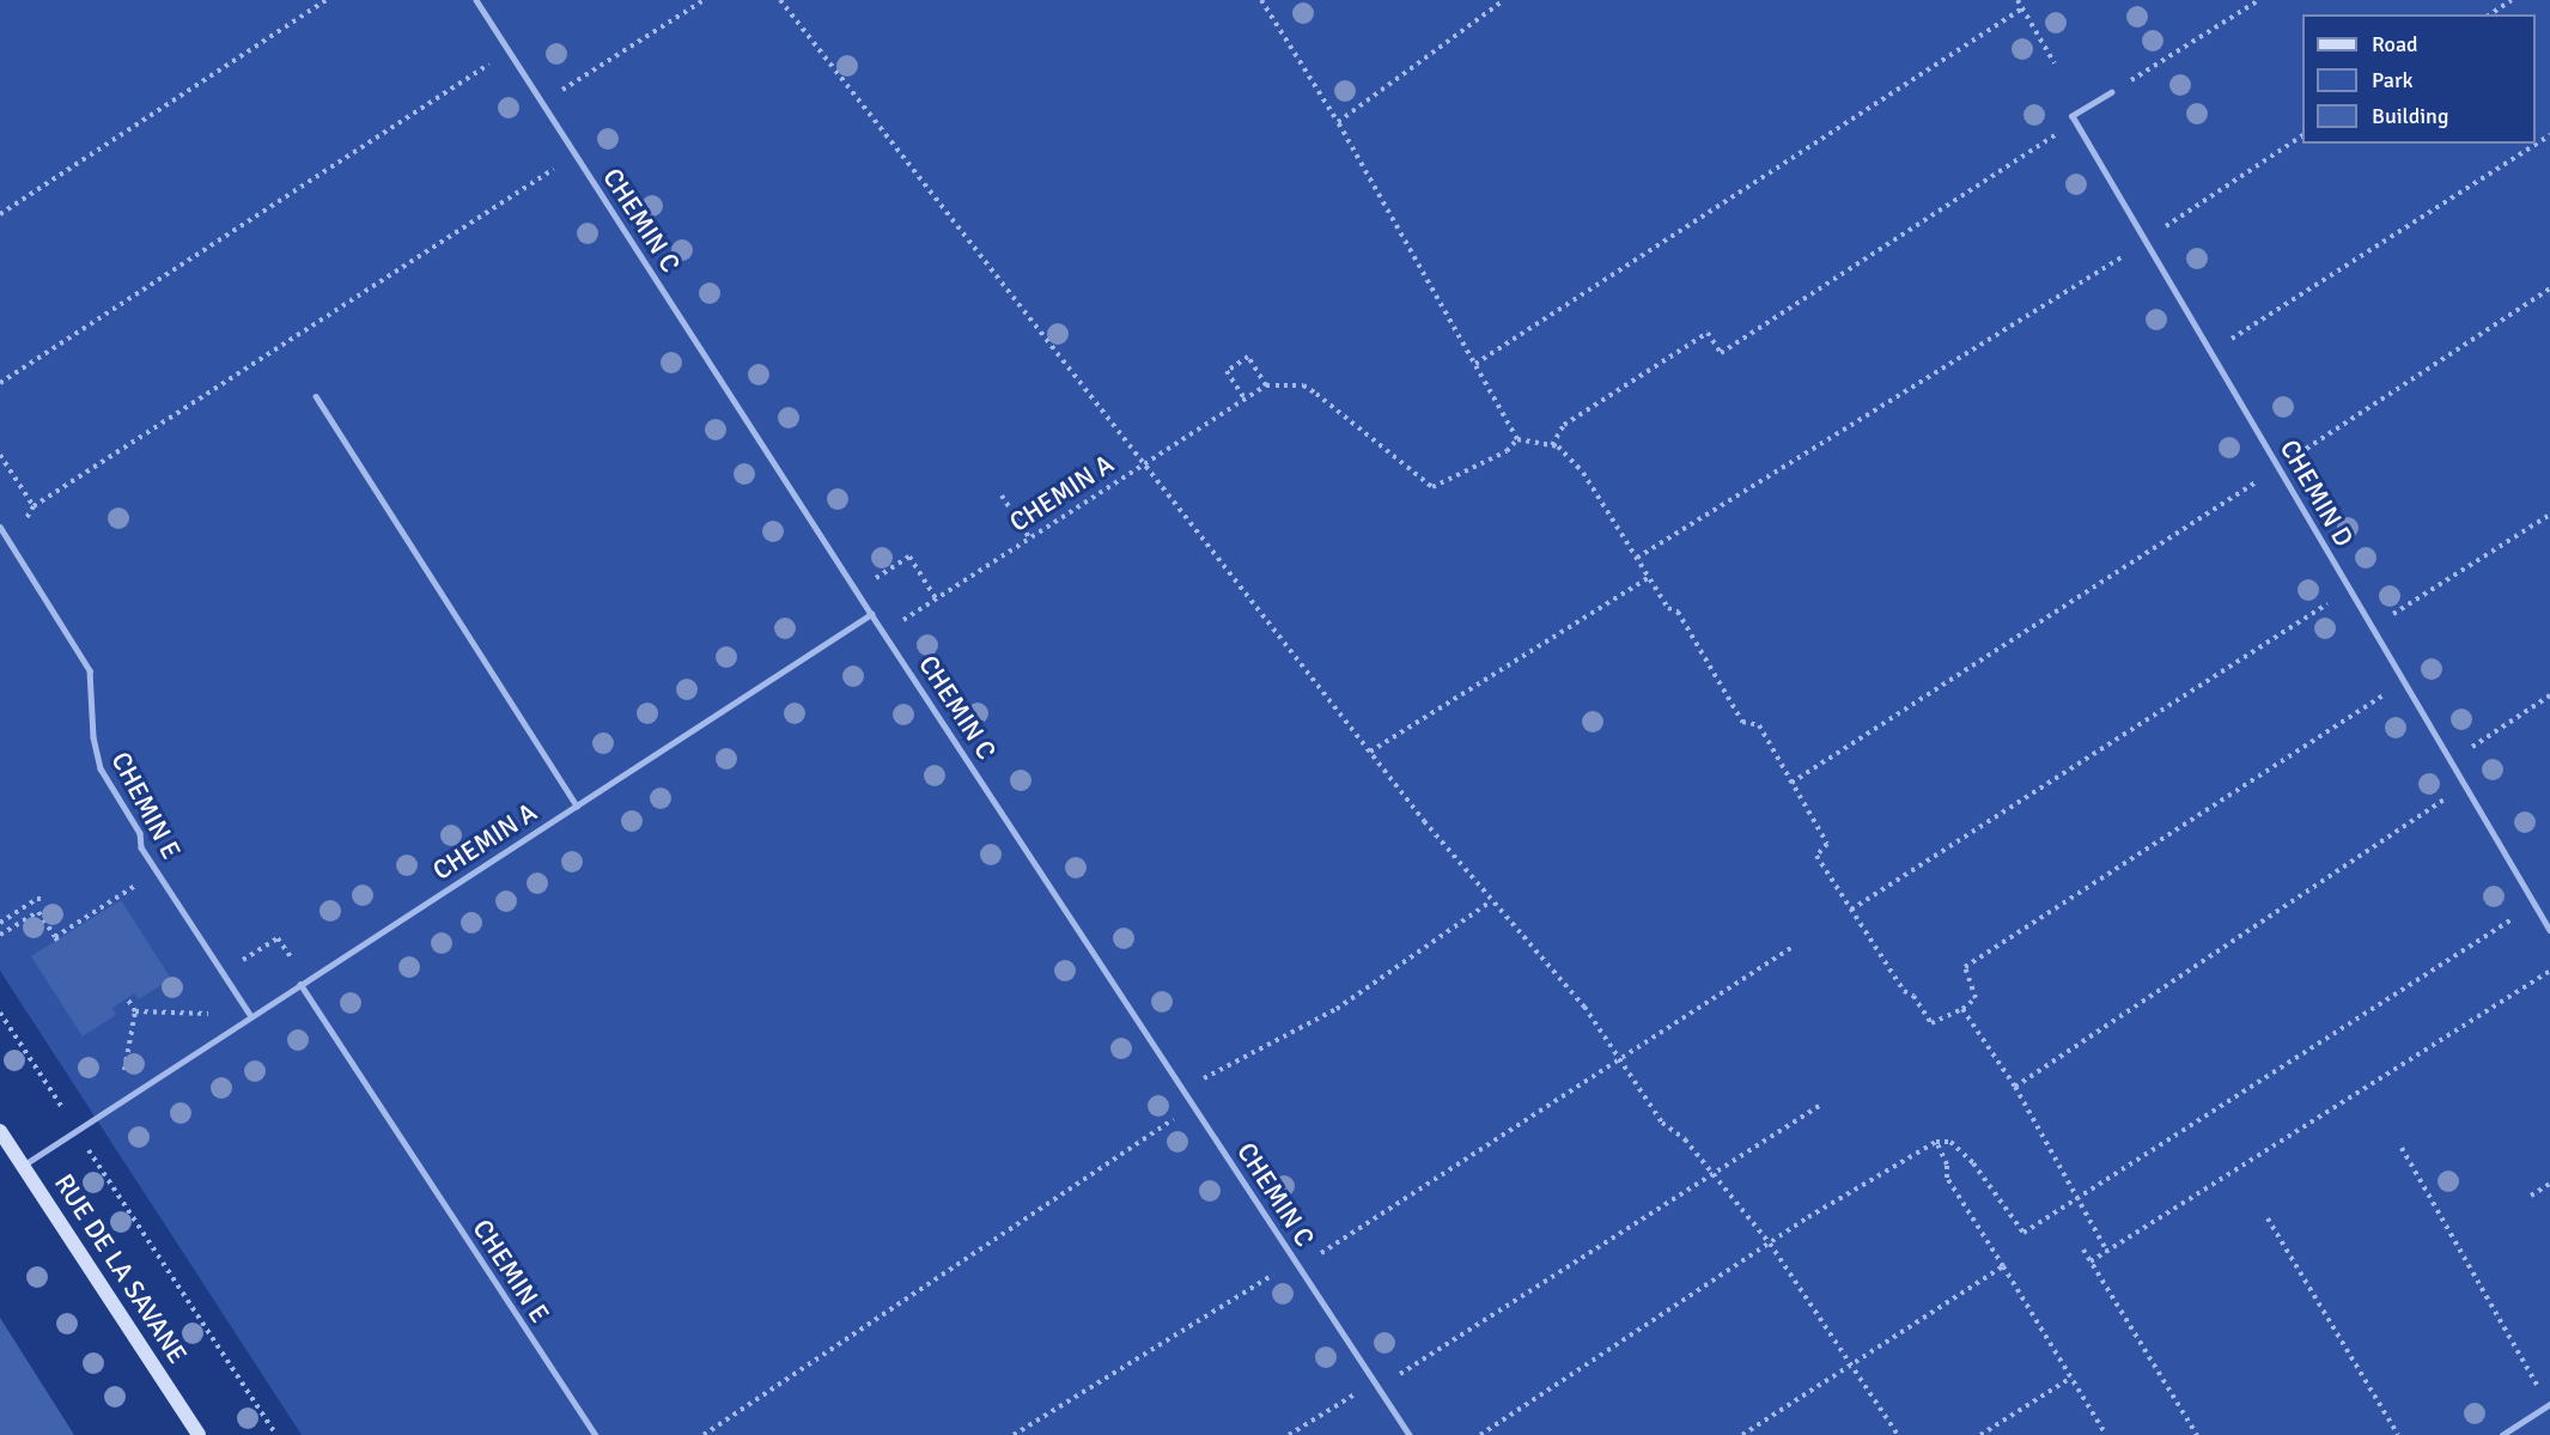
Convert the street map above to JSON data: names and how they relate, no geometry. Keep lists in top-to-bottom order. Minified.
{"streets":{"street":["RUE DE LA SAVANE"],"lane":["CHEMIN C","CHEMIN A","CHEMIN D","CHEMIN E"]},"crossings":[["CHEMIN C","CHEMIN A"],["CHEMIN A","CHEMIN E"],["CHEMIN A","RUE DE LA SAVANE"]],"legend":["Road","Park","Building"]}
